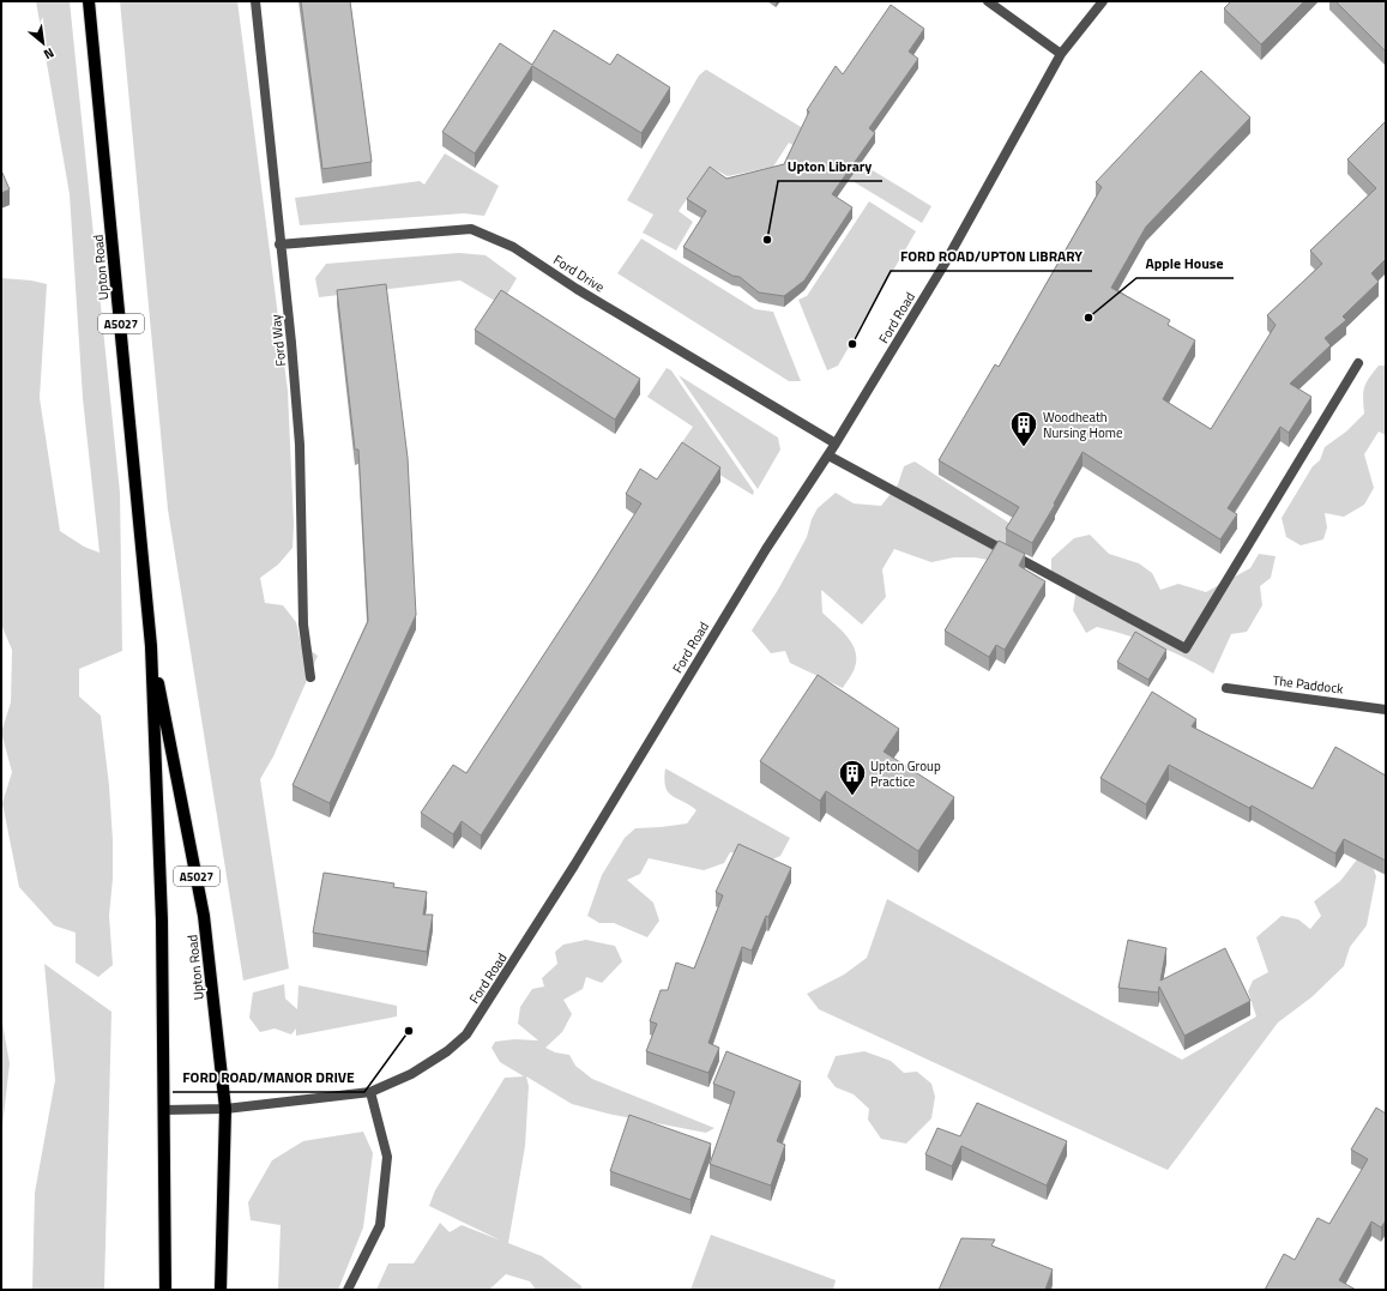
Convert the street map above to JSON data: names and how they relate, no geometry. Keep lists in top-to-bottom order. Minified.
{"streets":{"main road":["Upton Road","A5027"],"street":["Ford Drive","Ford Road","Ford Way","The Paddock"]},"crossings":[["Upton Road","Ford Road"],["Ford Drive","Ford Road"],["Ford Drive","Ford Way"]],"places":{"other":["Upton Library","Apple House","FORD ROAD/UPTON LIBRARY","FORD ROAD/MANOR DRIVE"],"building":["Woodheath Nursing Home","Upton Group Practice"]},"north":"bottom right"}
